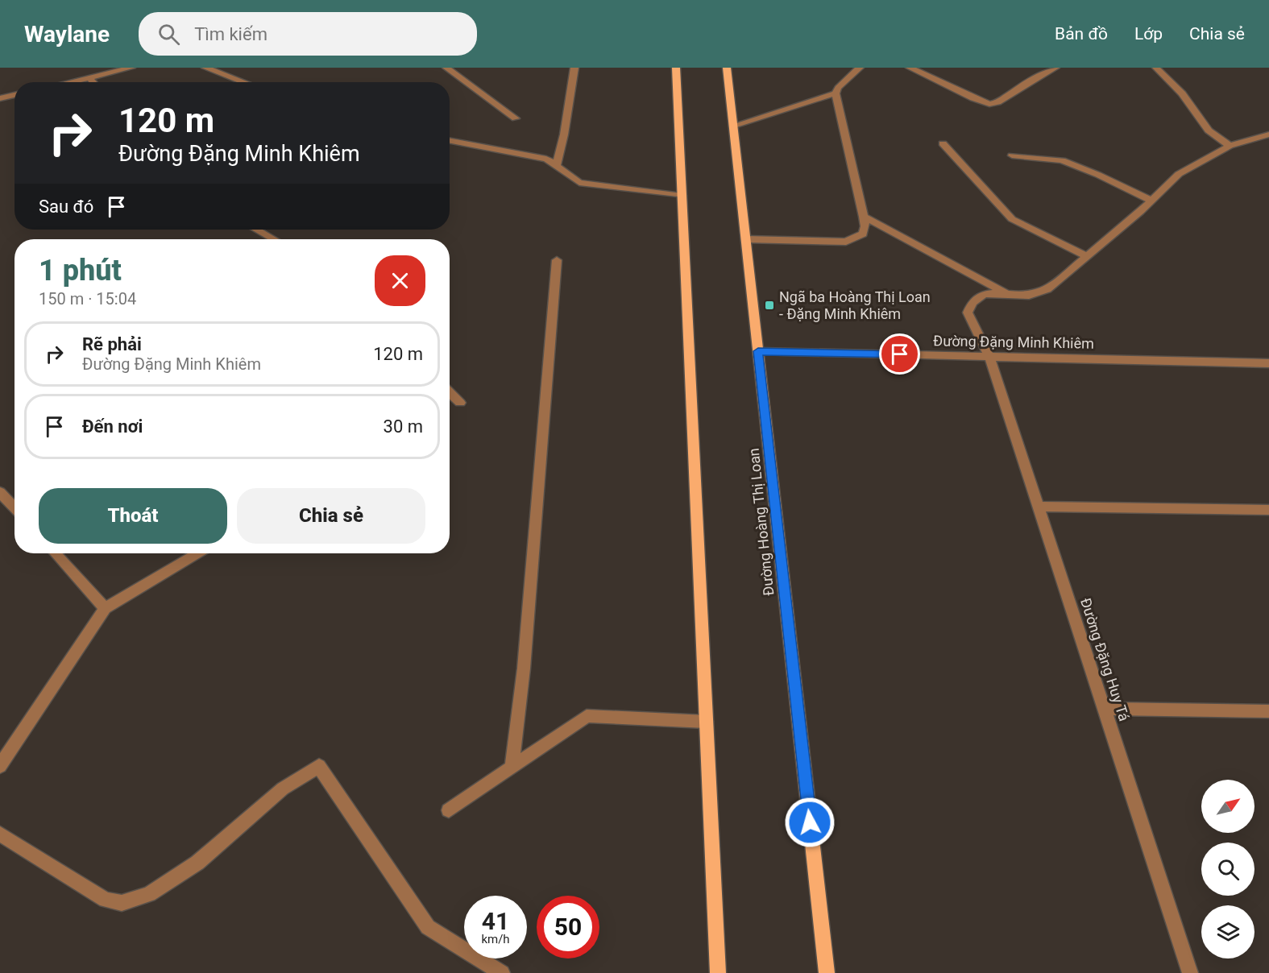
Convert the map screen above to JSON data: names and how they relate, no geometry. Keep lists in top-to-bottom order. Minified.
{"streets":{"main road":["Đường Hoàng Thị Loan"],"street":["Đường Đặng Minh Khiêm","Đường Đặng Huy Tá"]},"crossings":[["Đường Đặng Minh Khiêm","Đường Hoàng Thị Loan"],["Đường Đặng Minh Khiêm","Đường Đặng Huy Tá"]],"places":{"transit":["Ngã ba Hoàng Thị Loan - Đặng Minh Khiêm"]},"north":"top right","page":{"header":"Waylane","search":"Tìm kiếm","nav":["Bản đồ","Lớp","Chia sẻ"],"turn":["120 m","Đường Đặng Minh Khiêm"],"then":"Sau đó","heading":["1 phút","150 m · 15:04"],"list":[{"name":"Rẽ phải","note":"Đường Đặng Minh Khiêm","value":"120 m"},{"name":"Đến nơi","value":"30 m"}],"buttons":["Thoát","Chia sẻ"],"speed":"41 km/h","limit":"50"}}
